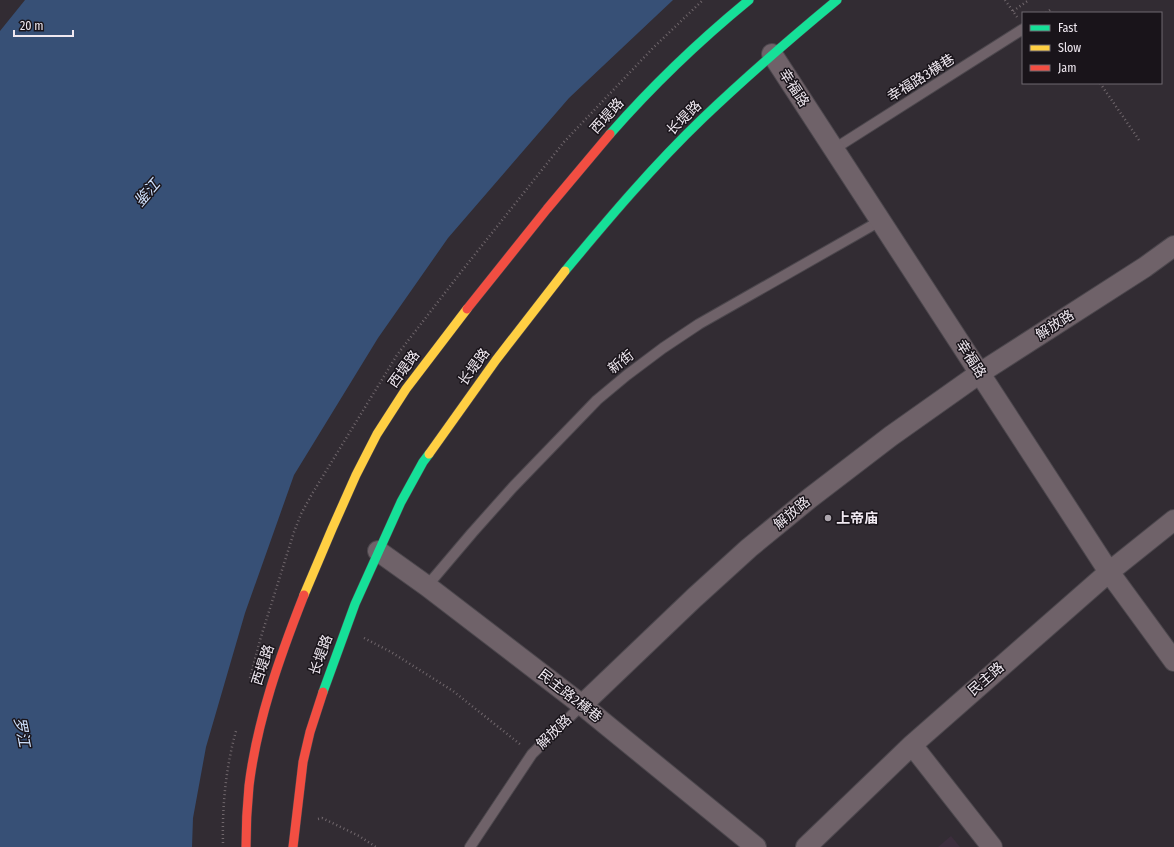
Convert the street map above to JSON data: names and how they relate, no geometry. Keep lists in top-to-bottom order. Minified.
{"streets":{"street":["幸福路","西堤路","长堤路","解放路","民主路","民主路2横巷"],"lane":["幸福路3横巷","新街"]},"crossings":[["幸福路3横巷","幸福路"],["幸福路","长堤路"],["幸福路","解放路"],["幸福路","新街"],["幸福路","民主路"],["长堤路","民主路2横巷"],["解放路","民主路2横巷"],["新街","民主路2横巷"]],"water":["鉴江","罗江"],"places":["上帝庙"],"legend":["Fast","Slow","Jam"],"scale_bar":"20 m"}
